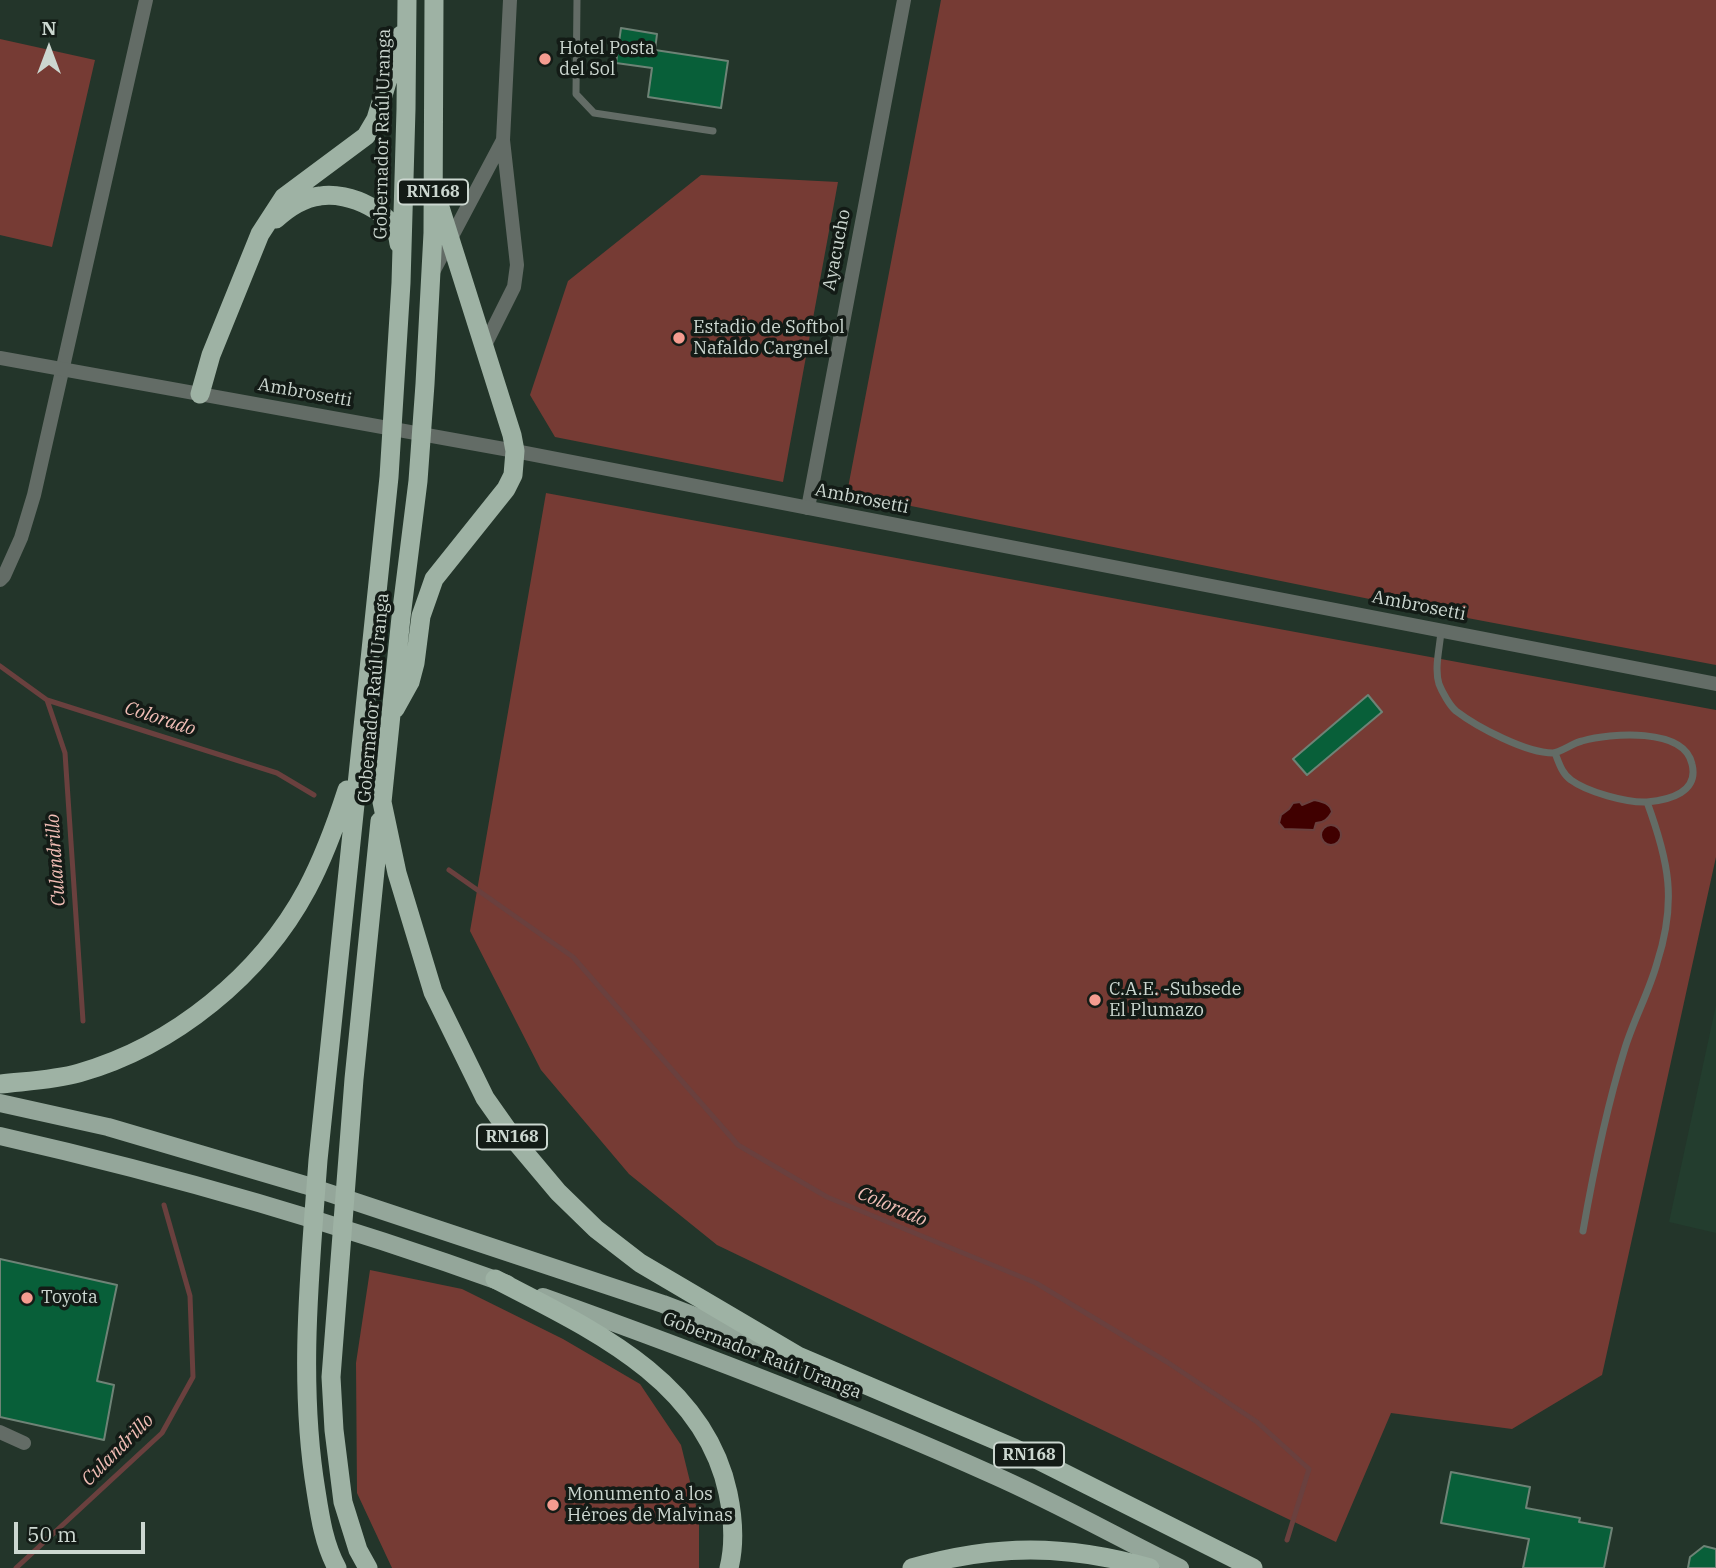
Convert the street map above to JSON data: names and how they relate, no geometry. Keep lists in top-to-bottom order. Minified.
{"streets":{"highway":["Gobernador Raúl Uranga","RN168"],"street":["Ayacucho","Ambrosetti"]},"crossings":[["Ayacucho","Ambrosetti"]],"water":["Colorado","Culandrillo"],"places":["Hotel Posta del Sol","Estadio de Softbol Nafaldo Cargnel","C.A.E. -Subsede El Plumazo","Toyota","Monumento a los Héroes de Malvinas"],"scale_bar":"50 m","north":"top"}
